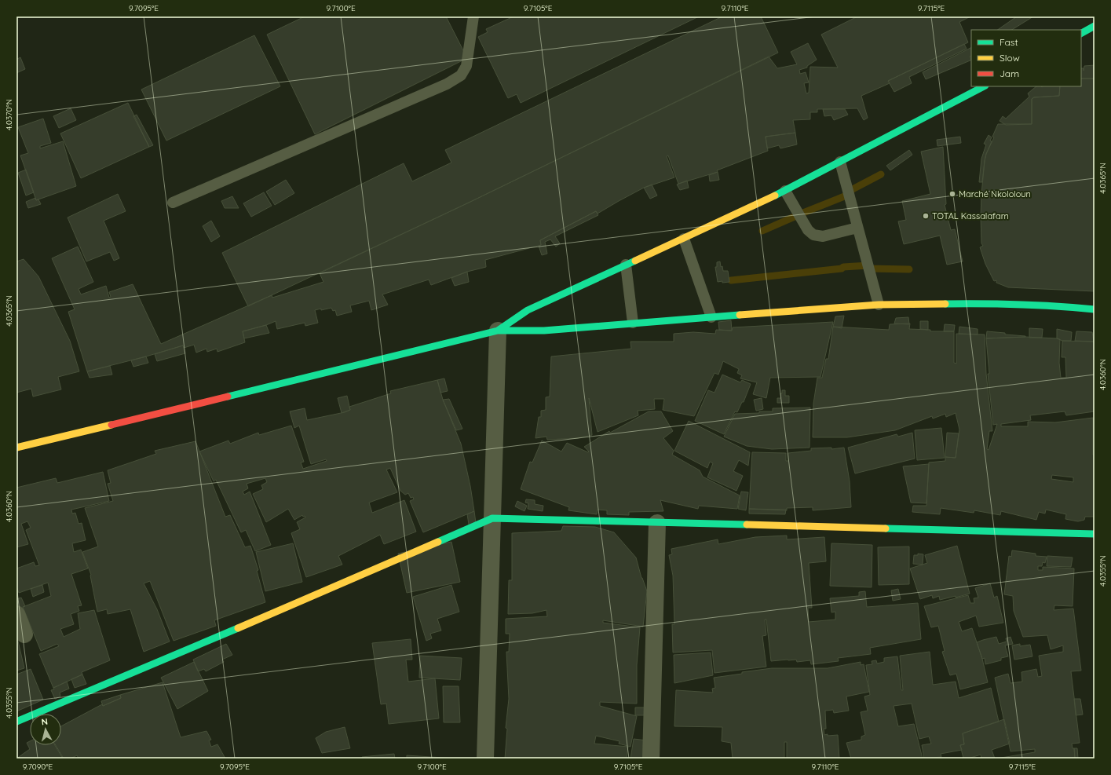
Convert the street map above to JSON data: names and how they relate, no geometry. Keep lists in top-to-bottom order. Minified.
{"places":["Marché Nkololoun","TOTAL Kassalafam"],"legend":["Fast","Slow","Jam"],"north":"top","coordinates":["9.7095°E","9.7100°E","9.7105°E","9.7110°E","9.7115°E","4.0370°N","4.0365°N","4.0360°N","4.0355°N","9.7090°E"]}
